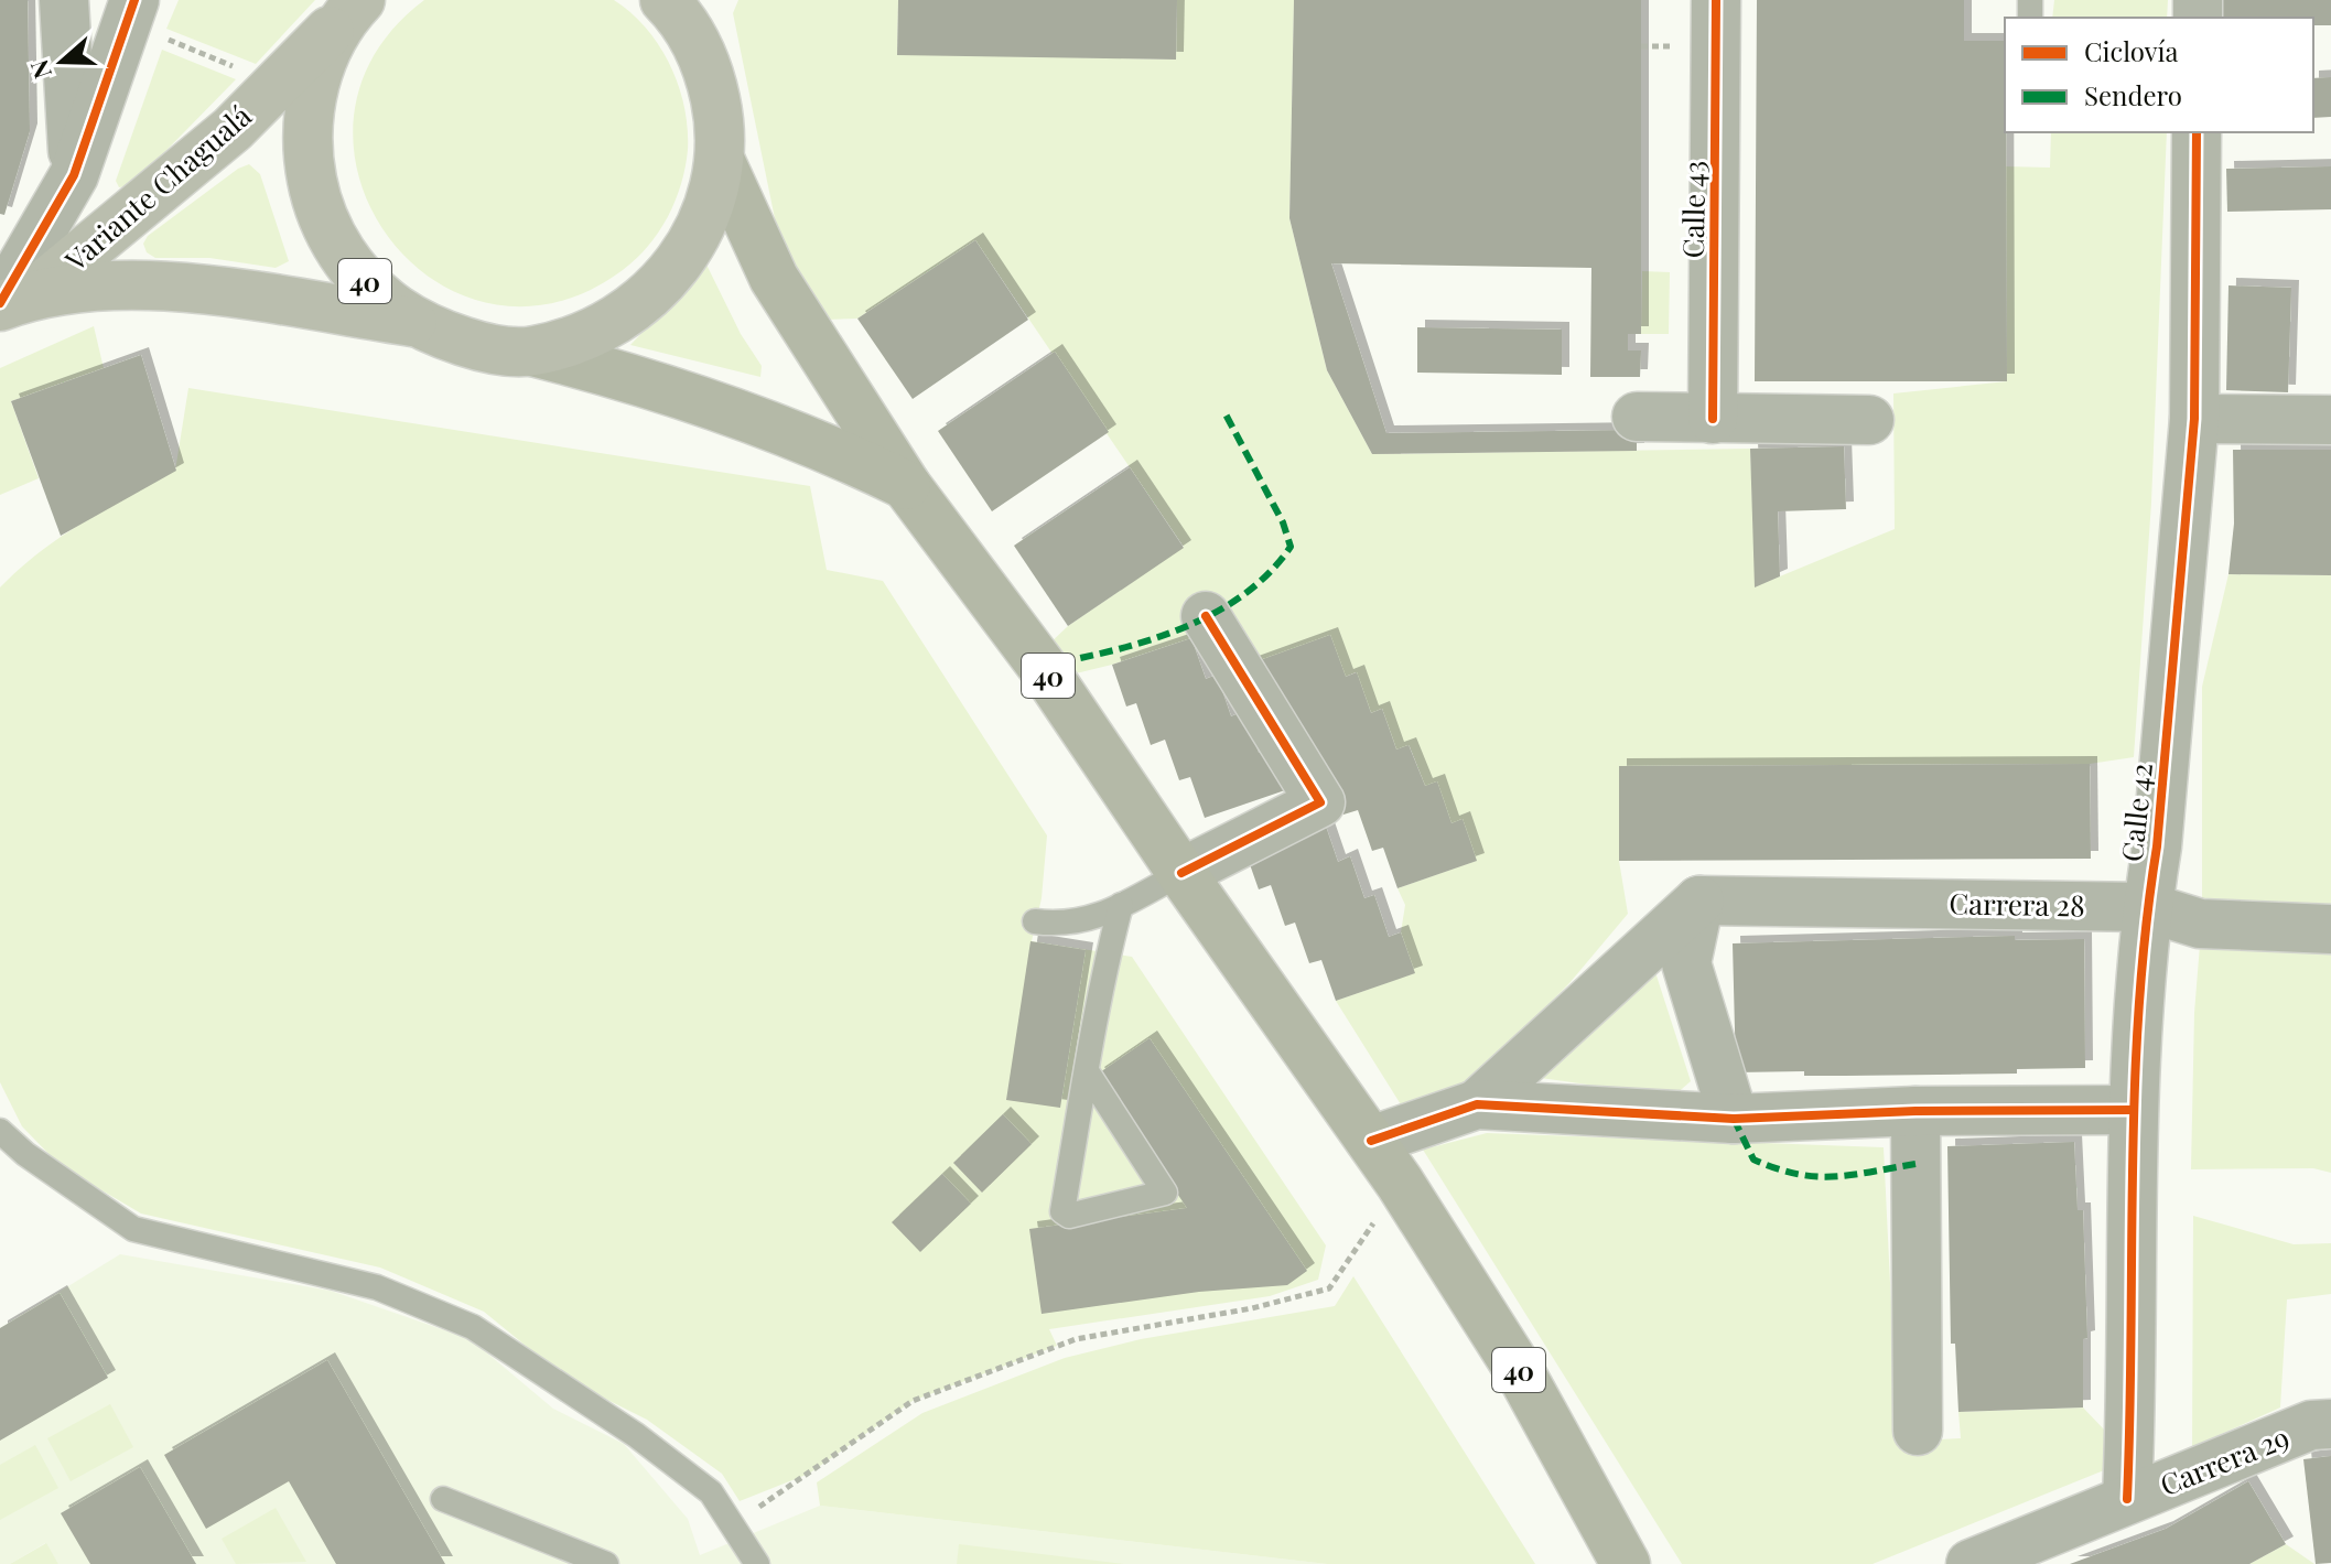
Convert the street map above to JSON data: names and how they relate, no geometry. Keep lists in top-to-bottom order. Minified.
{"streets":{"highway":["Variante Chagualá","40"],"street":["Calle 43","Calle 42","Carrera 28","Carrera 29"]},"crossings":[["Variante Chagualá","40"],["Calle 42","Carrera 28"],["Calle 42","Carrera 29"]],"legend":["Ciclovía","Sendero"],"north":"left"}
